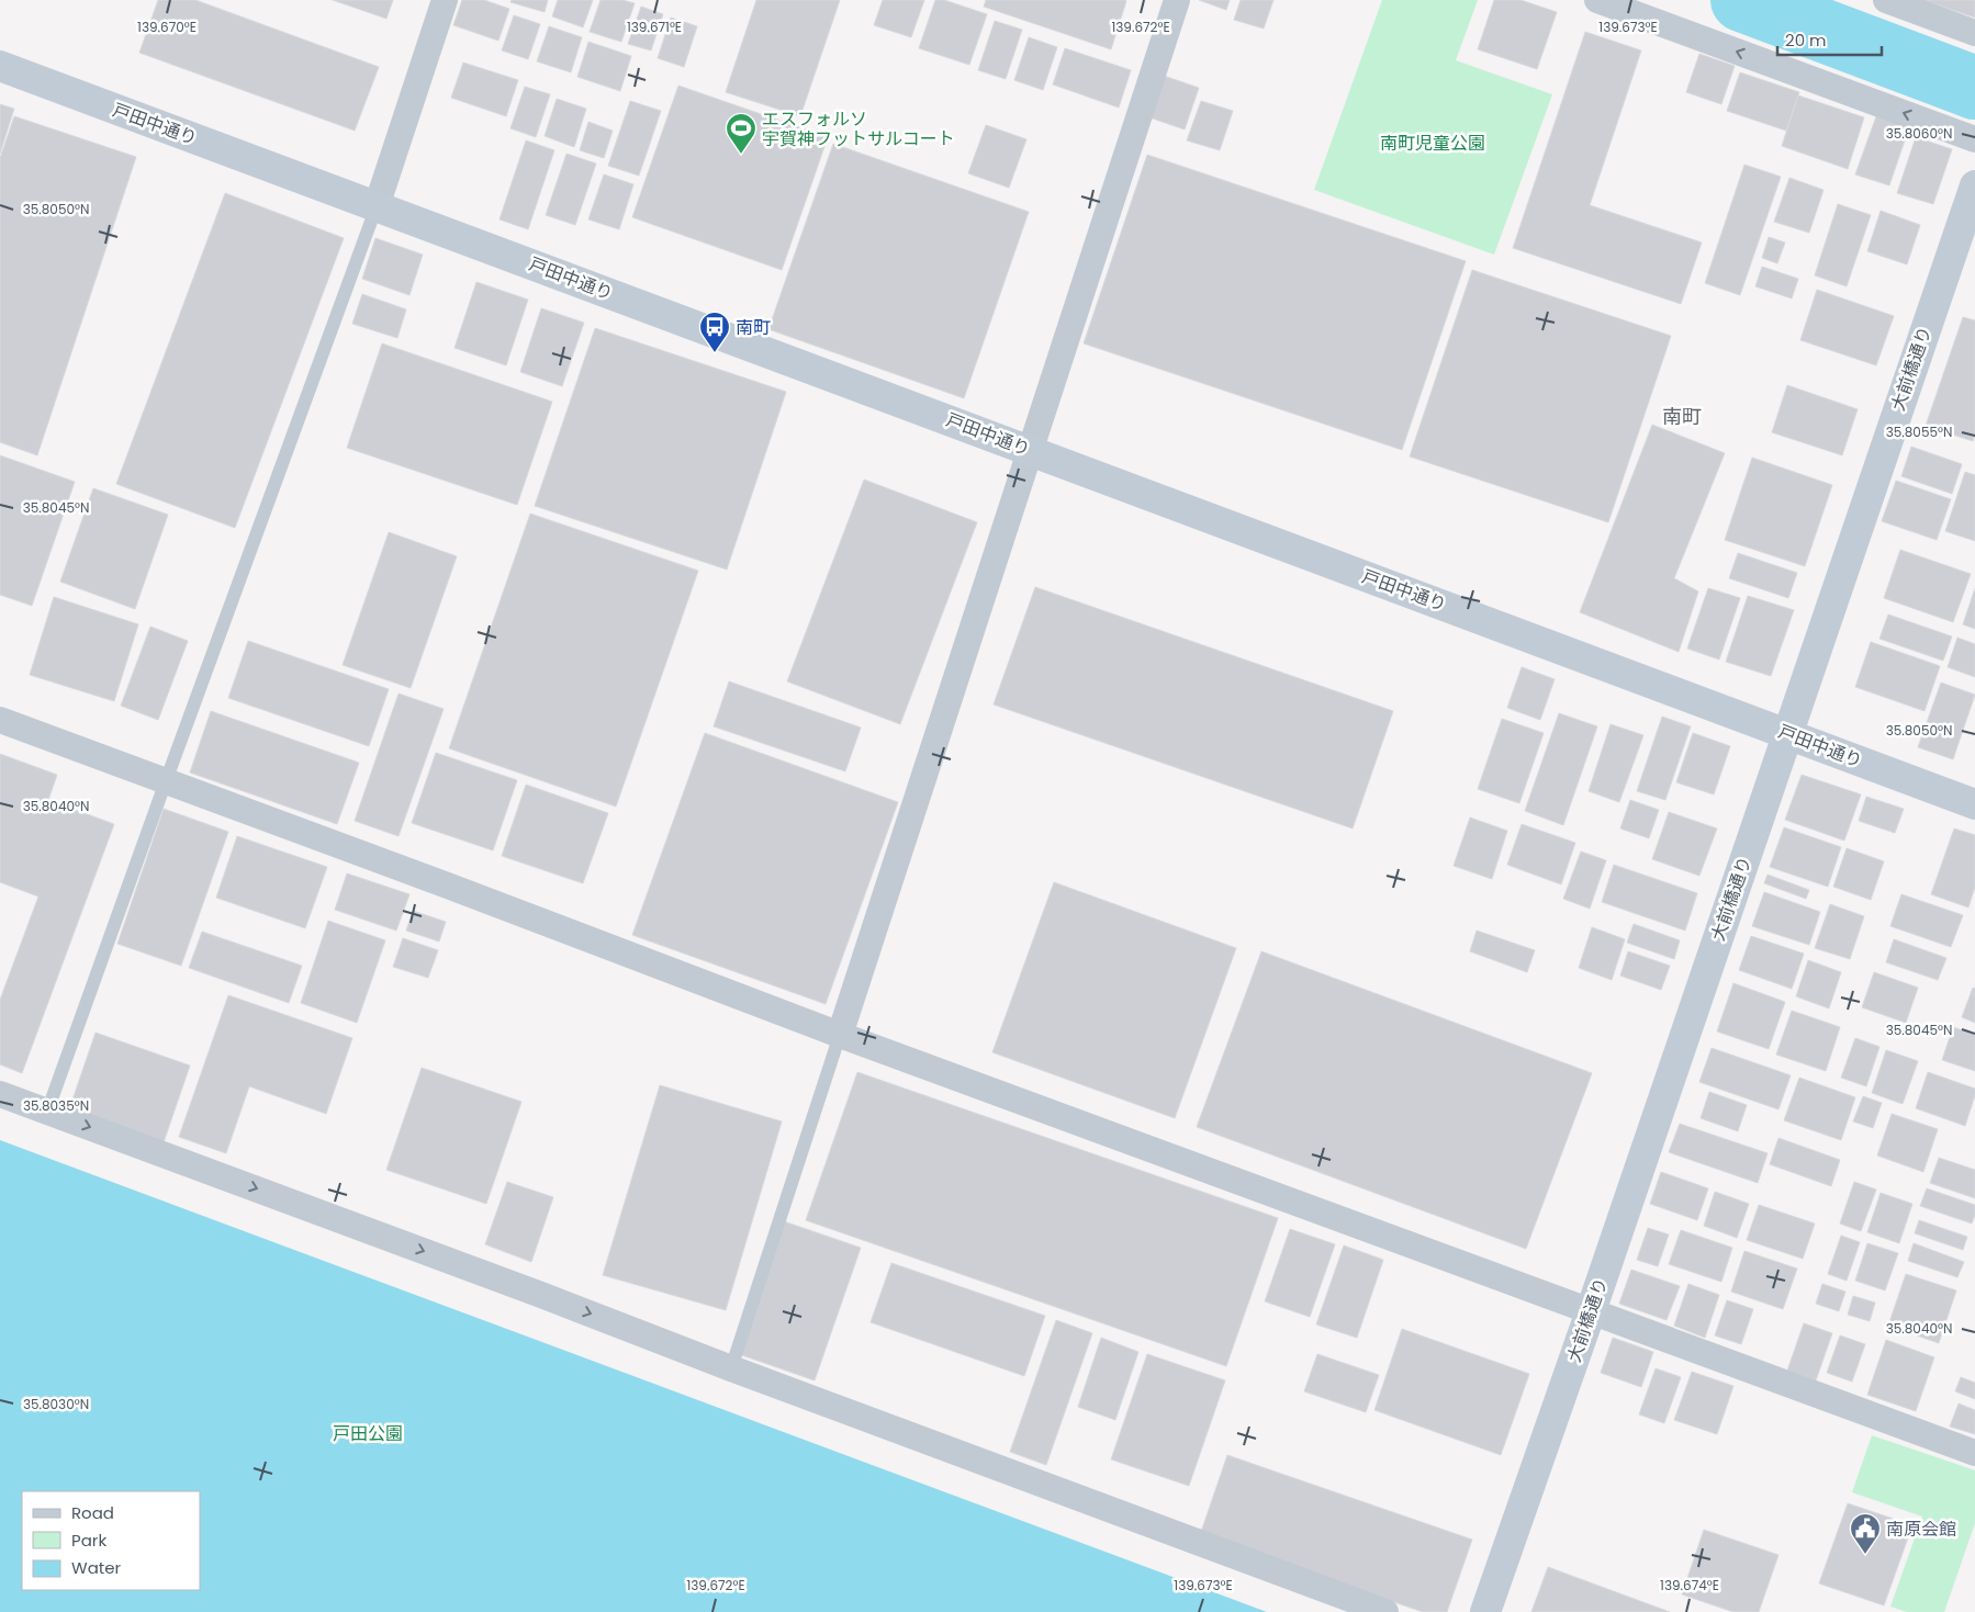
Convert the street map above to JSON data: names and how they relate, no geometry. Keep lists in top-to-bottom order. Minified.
{"streets":{"street":["戸田中通り","大前橋通り"]},"crossings":[["戸田中通り","大前橋通り"]],"districts":["南町"],"parks":["南町児童公園","戸田公園"],"places":{"sports":["エスフォルソ 宇賀神フットサルコート"],"bus stop":["南町"],"public building":["南原会館"]},"legend":["Road","Park","Water"],"scale_bar":"20 m","coordinates":["139.670°E","139.671°E","139.672°E","139.673°E","35.8060°N","35.8050°N","35.8055°N","35.8045°N","35.8040°N","35.8035°N","35.8030°N","139.674°E"]}
